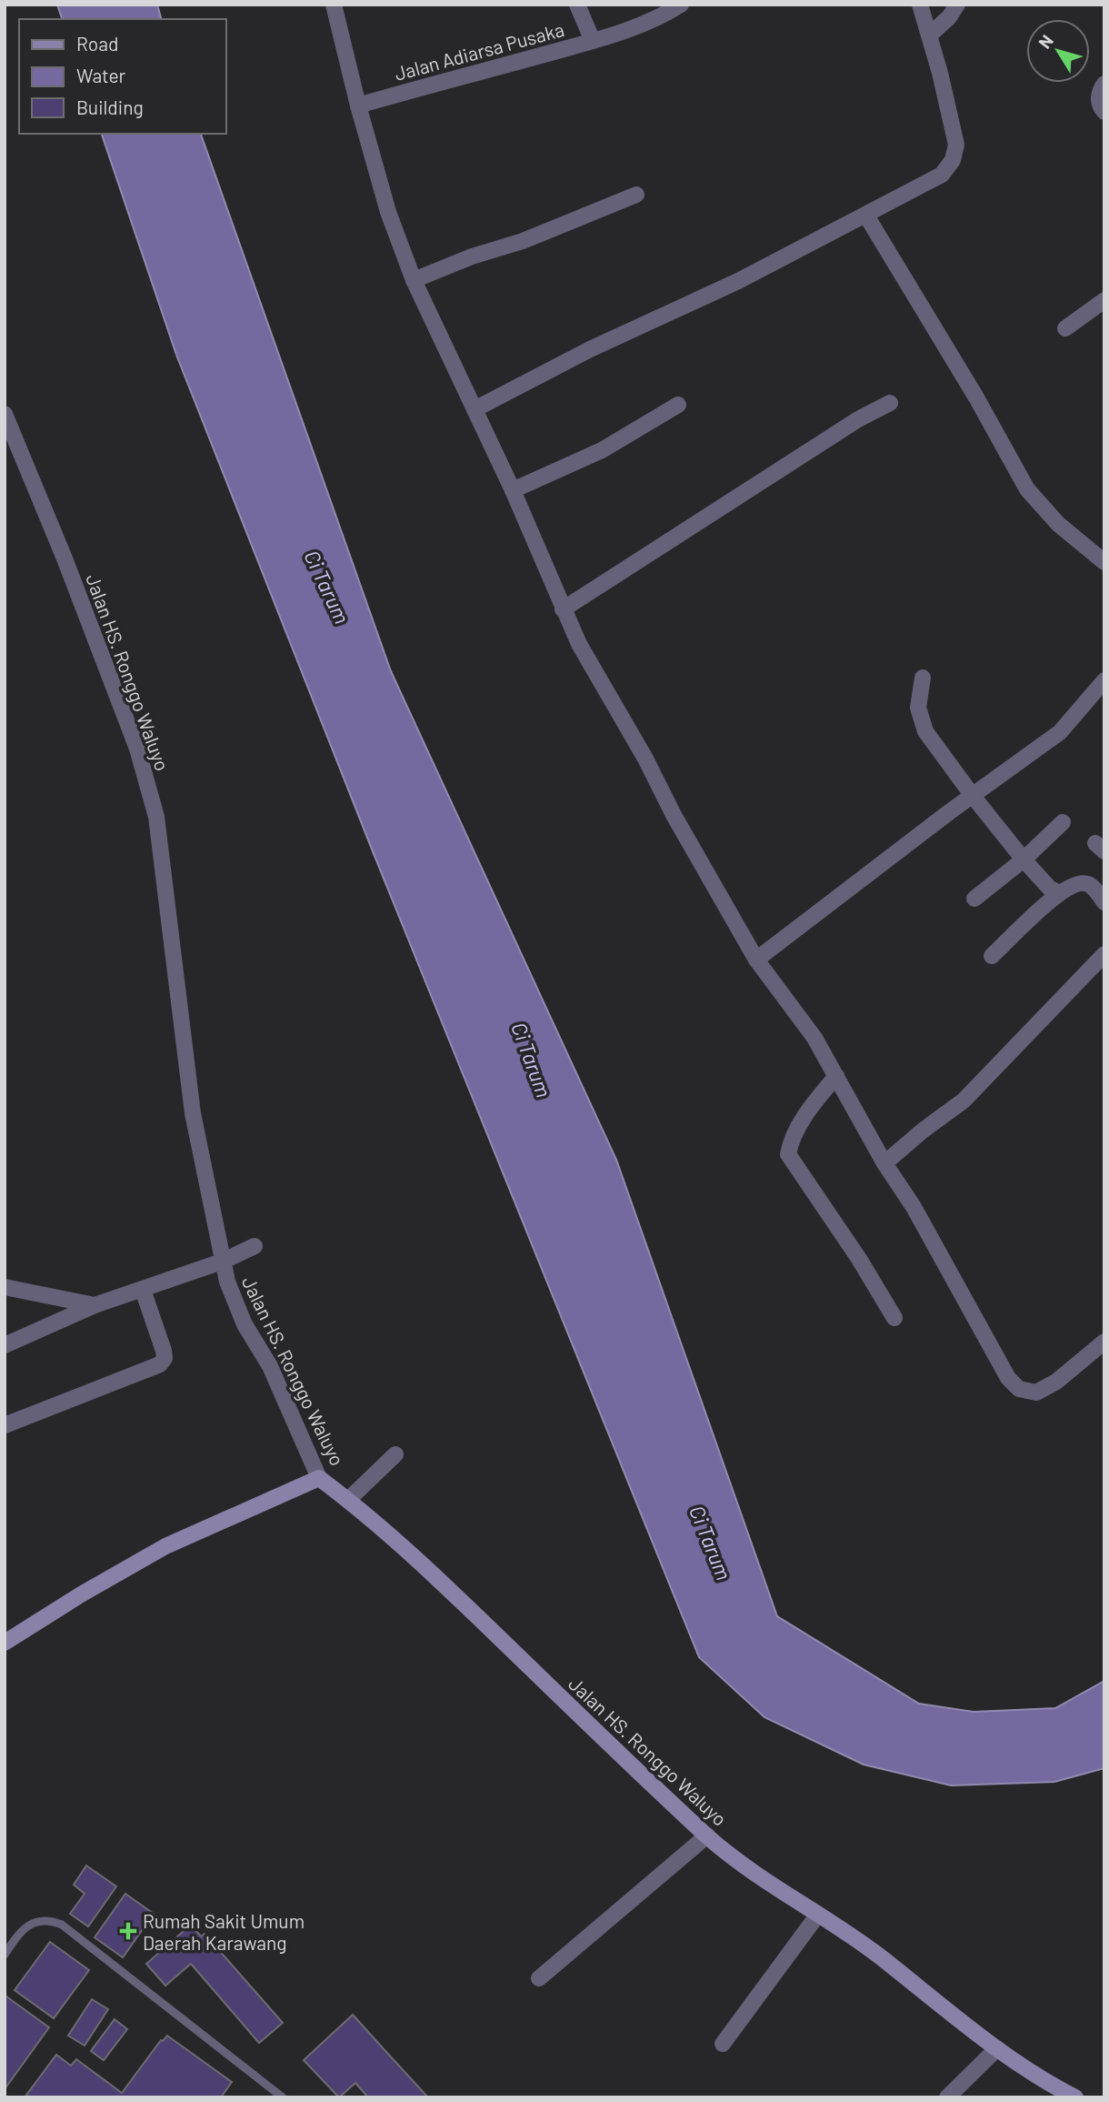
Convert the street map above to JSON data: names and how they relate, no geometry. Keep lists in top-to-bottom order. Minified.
{"streets":{"street":["Jalan Adiarsa Pusaka","Jalan HS. Ronggo Waluyo"]},"water":["Ci Tarum"],"places":{"health":["Rumah Sakit Umum Daerah Karawang"]},"legend":["Road","Water","Building"],"north":"top left"}
